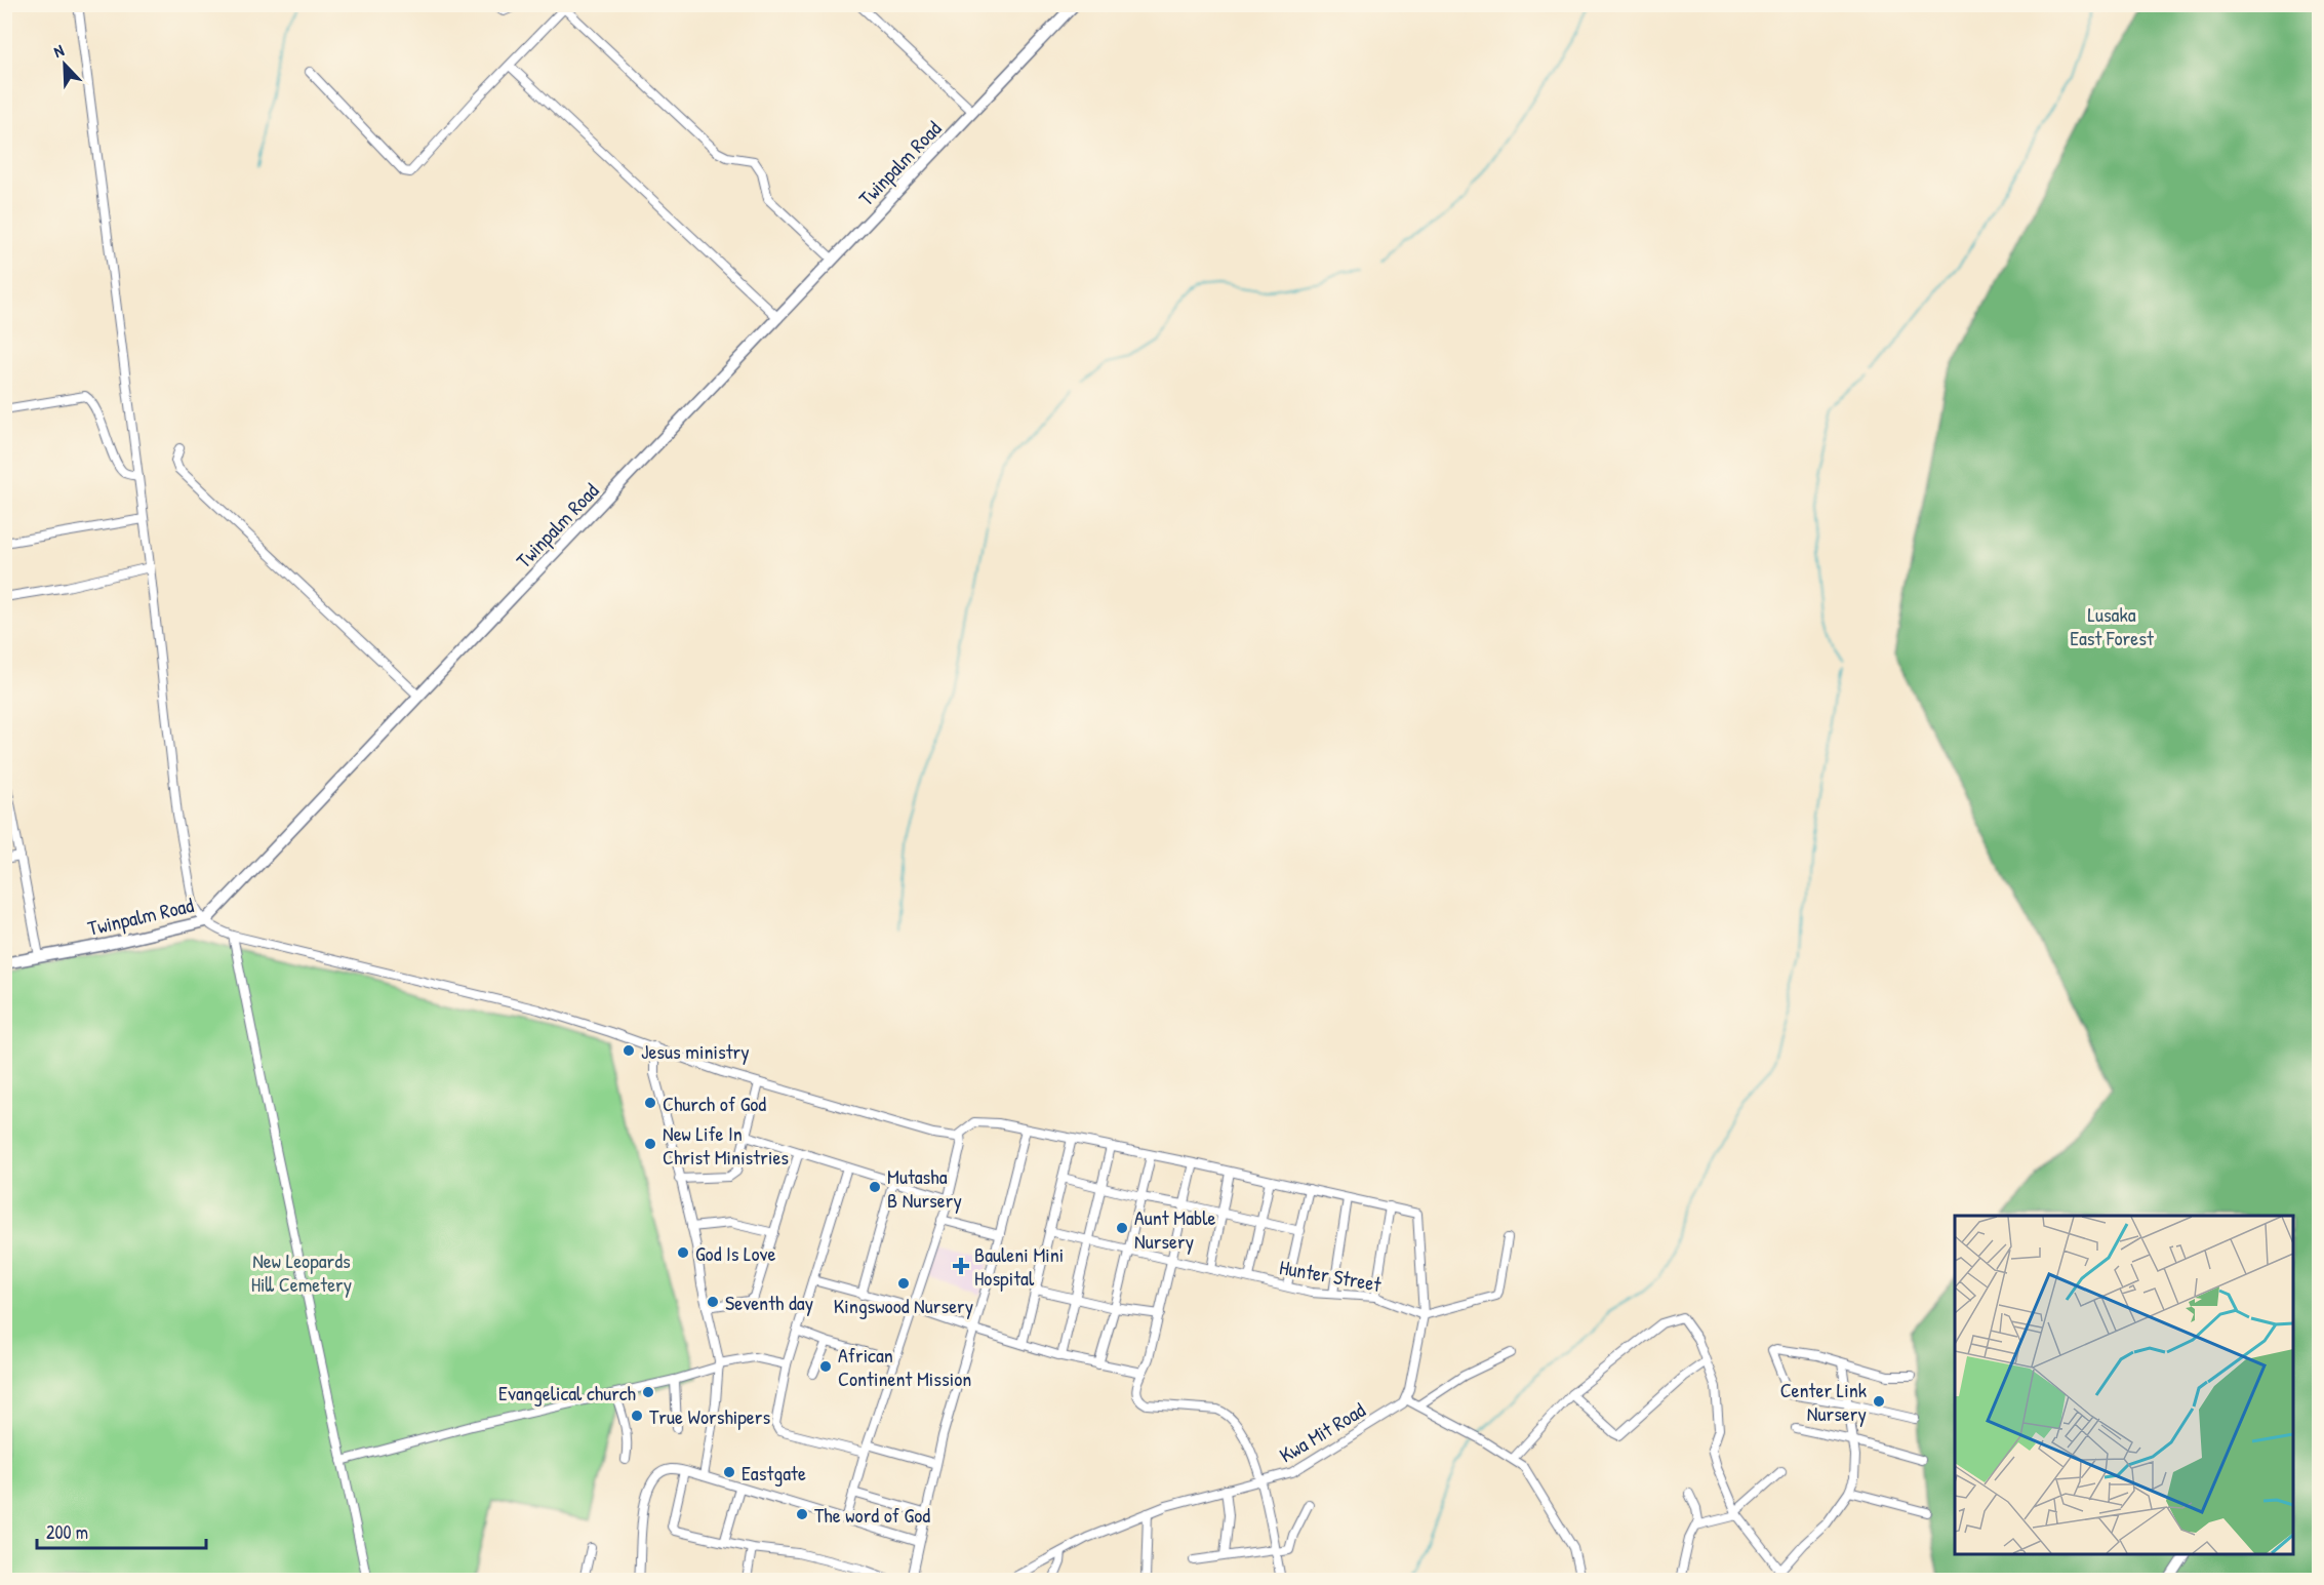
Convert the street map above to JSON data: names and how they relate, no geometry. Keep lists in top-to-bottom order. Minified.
{"streets":{"main road":["Twinpalm Road"],"street":["Hunter Street","Kwa Mit Road"]},"parks":["Lusaka East Forest","New Leopards Hill Cemetery"],"places":{"other":["Jesus ministry","Church of God","New Life In Christ Ministries","Mutasha B Nursery","Aunt Mable Nursery","God Is Love","Kingswood Nursery","Seventh day","African Continent Mission","Evangelical church","Center Link Nursery","True Worshipers","Eastgate","The word of God"],"health":["Bauleni Mini Hospital"]},"scale_bar":"200 m","north":"top left"}
